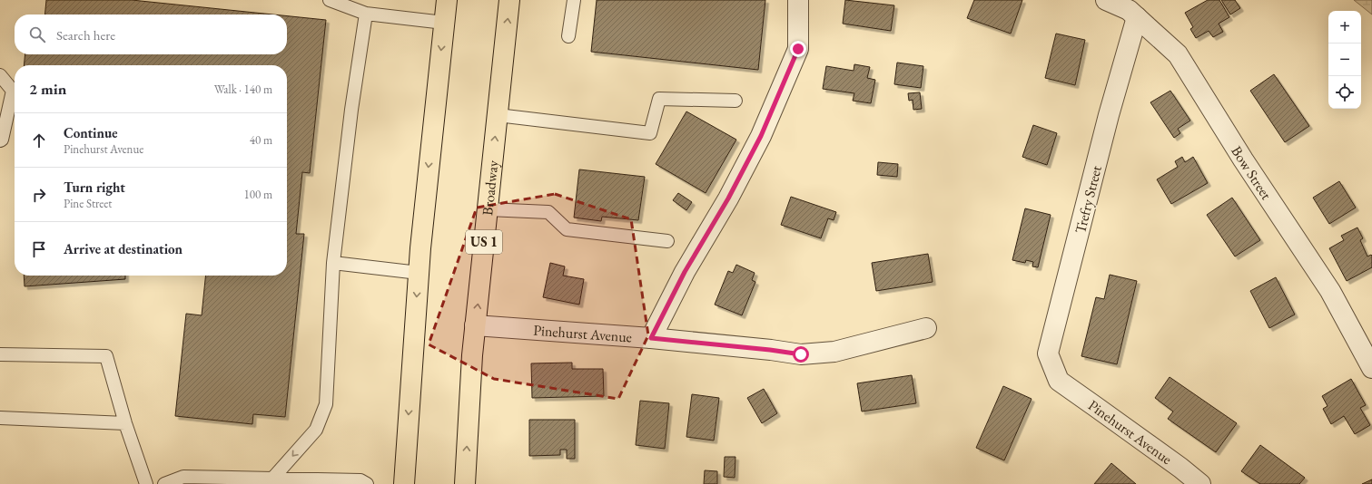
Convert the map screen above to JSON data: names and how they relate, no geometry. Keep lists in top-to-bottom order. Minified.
{"streets":{"highway":["Broadway","US 1"],"street":["Bow Street","Trefry Street","Pinehurst Avenue"]},"crossings":[["Bow Street","Trefry Street"],["Broadway","Pinehurst Avenue"],["Trefry Street","Pinehurst Avenue"]],"page":{"map_buttons":["+","−"],"search":"Search here","heading":["2 min","Walk · 140 m"],"list":[["Continue","Pinehurst Avenue","40 m"],["Turn right","Pine Street","100 m"],"Arrive at destination"]}}
